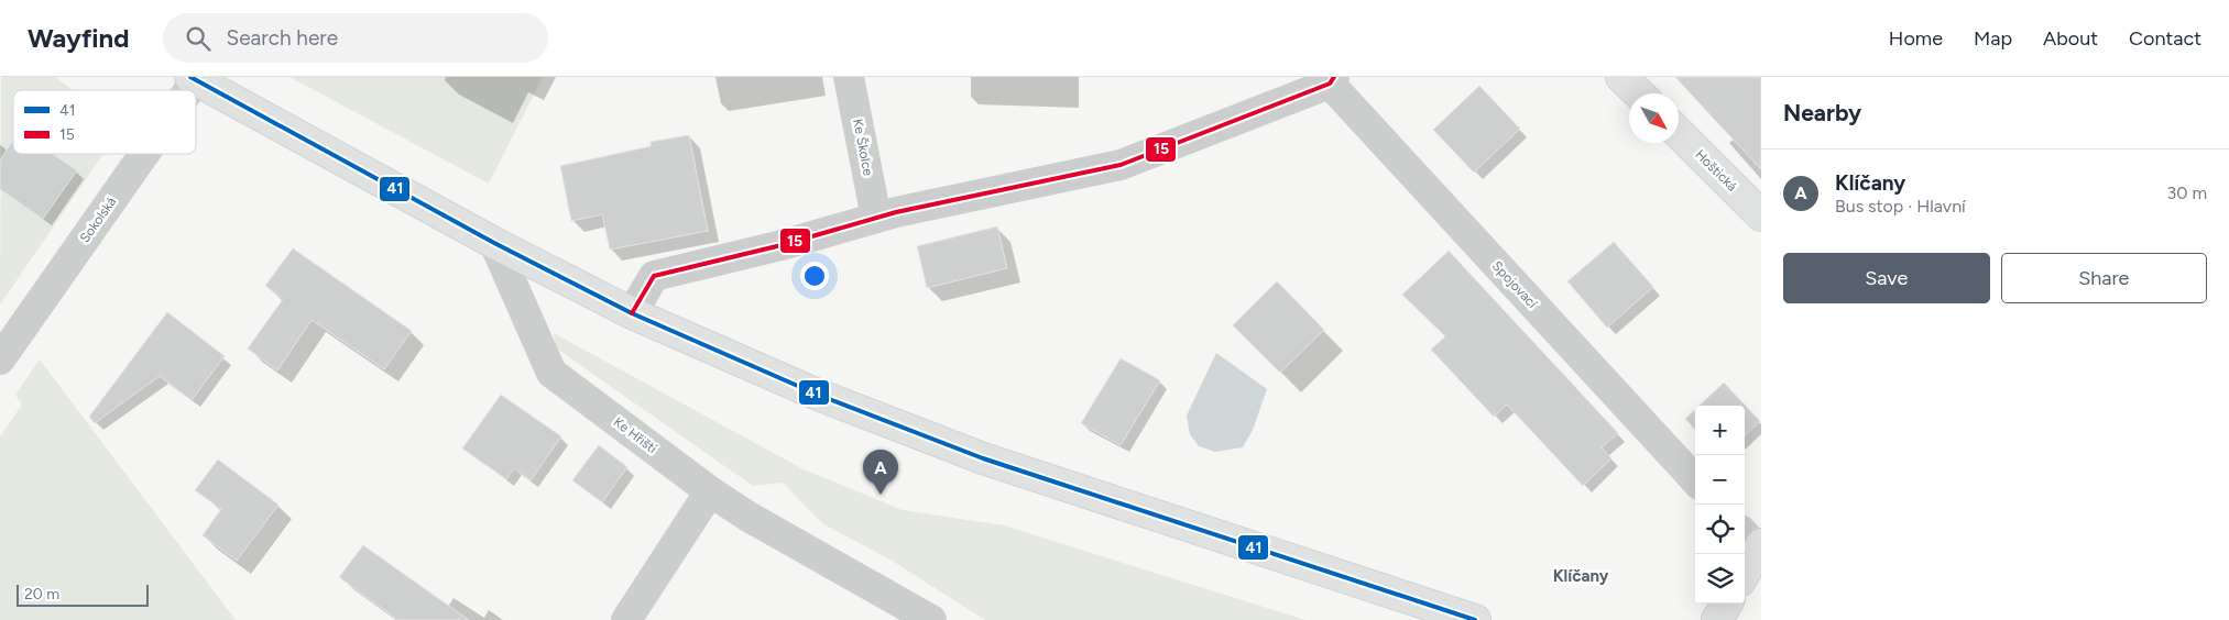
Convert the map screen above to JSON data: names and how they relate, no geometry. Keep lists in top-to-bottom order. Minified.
{"streets":{"main road":["Hoštická"],"street":["Ke Školce","Sokolská","Spojovací","Ke Hřišti"]},"districts":["Klíčany"],"lines":["transit line 41","transit line 15"],"legend":["41","15"],"scale_bar":"20 m","north":"bottom right","page":{"header":"Wayfind","search":"Search here","nav":["Home","Map","About","Contact"],"heading":"Nearby","list":[{"mark":"A","name":"Klíčany","note":"Bus stop · Hlavní","value":"30 m"}],"buttons":["Save","Share"],"map_buttons":["+","−"],"pins":"A","scale":"20 m"}}
